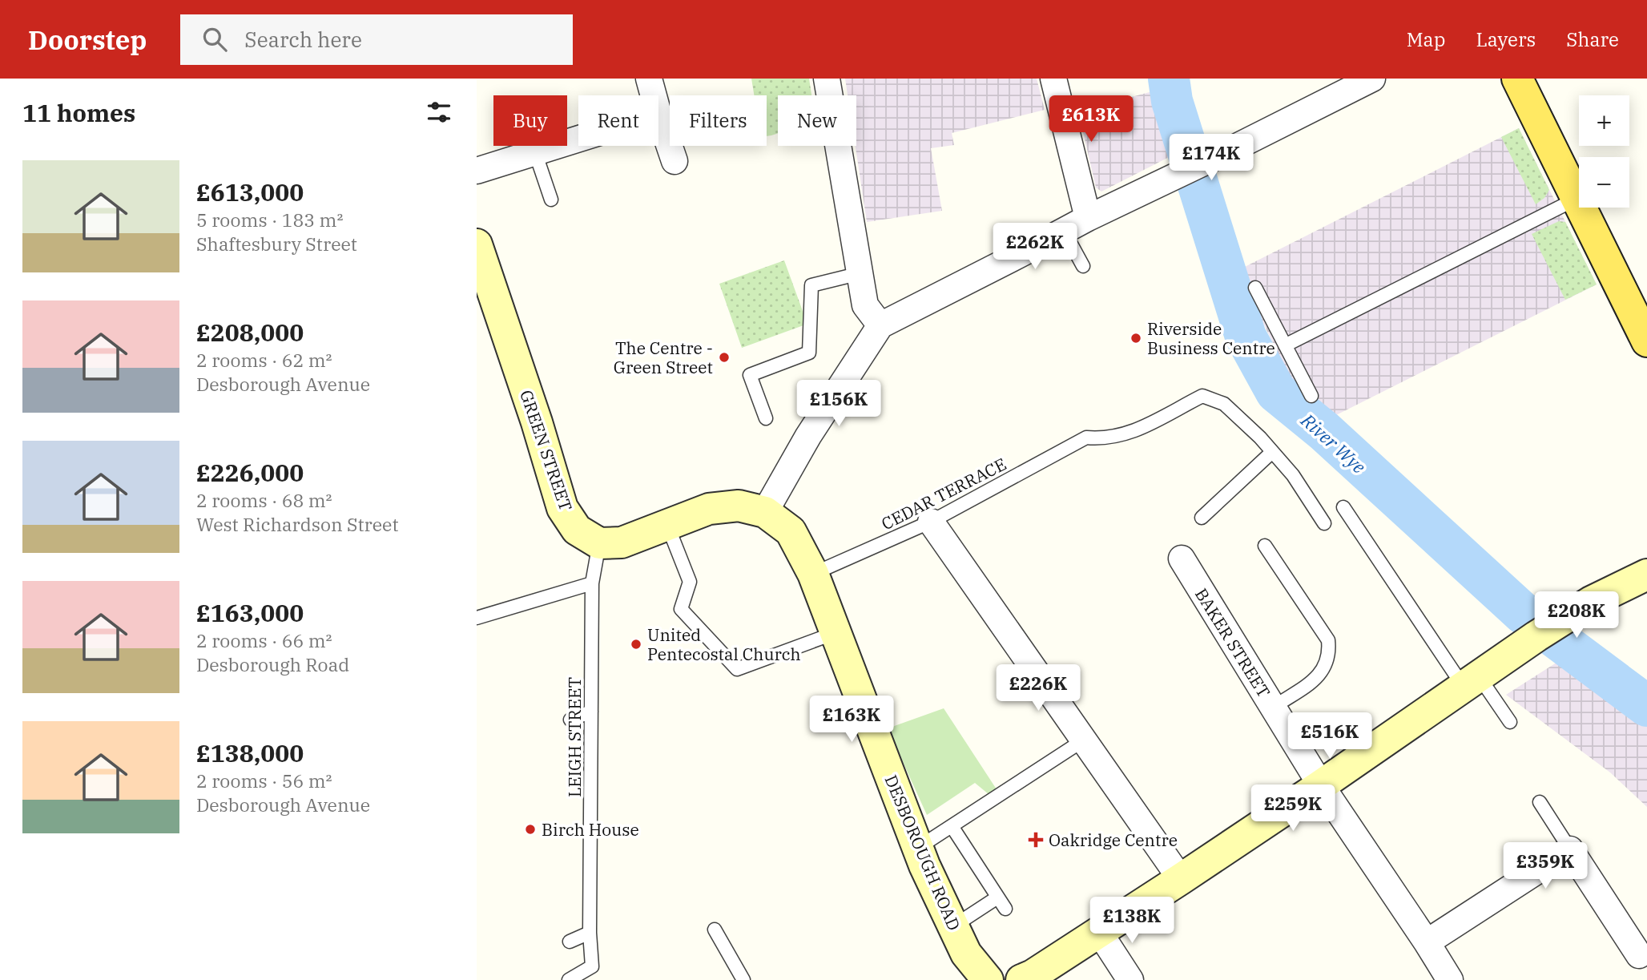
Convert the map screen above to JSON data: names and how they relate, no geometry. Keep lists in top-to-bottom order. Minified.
{"streets":{"street":["GREEN STREET","BAKER STREET","DESBOROUGH ROAD"],"lane":["CEDAR TERRACE","LEIGH STREET"]},"crossings":[["GREEN STREET","LEIGH STREET"],["CEDAR TERRACE","DESBOROUGH ROAD"]],"water":["River Wye"],"places":{"other":["Riverside Business Centre","The Centre - Green Street","United Pentecostal Church","Birch House"],"health":["Oakridge Centre"]},"page":{"header":"Doorstep","search":"Search here","nav":["Map","Layers","Share"],"heading":"11 homes","map_buttons":["+","−"],"price":["£613K","£174K","£262K","£156K","£208K","£226K","£163K","£516K","£259K","£359K","£138K"],"chip":["Buy","Rent","Filters","New"],"list":[{"name":"£613,000","note":"5 rooms · 183 m² · Shaftesbury Street"},{"name":"£208,000","note":"2 rooms · 62 m² · Desborough Avenue"},{"name":"£226,000","note":"2 rooms · 68 m² · West Richardson Street"},{"name":"£163,000","note":"2 rooms · 66 m² · Desborough Road"},{"name":"£138,000","note":"2 rooms · 56 m² · Desborough Avenue"}]}}
